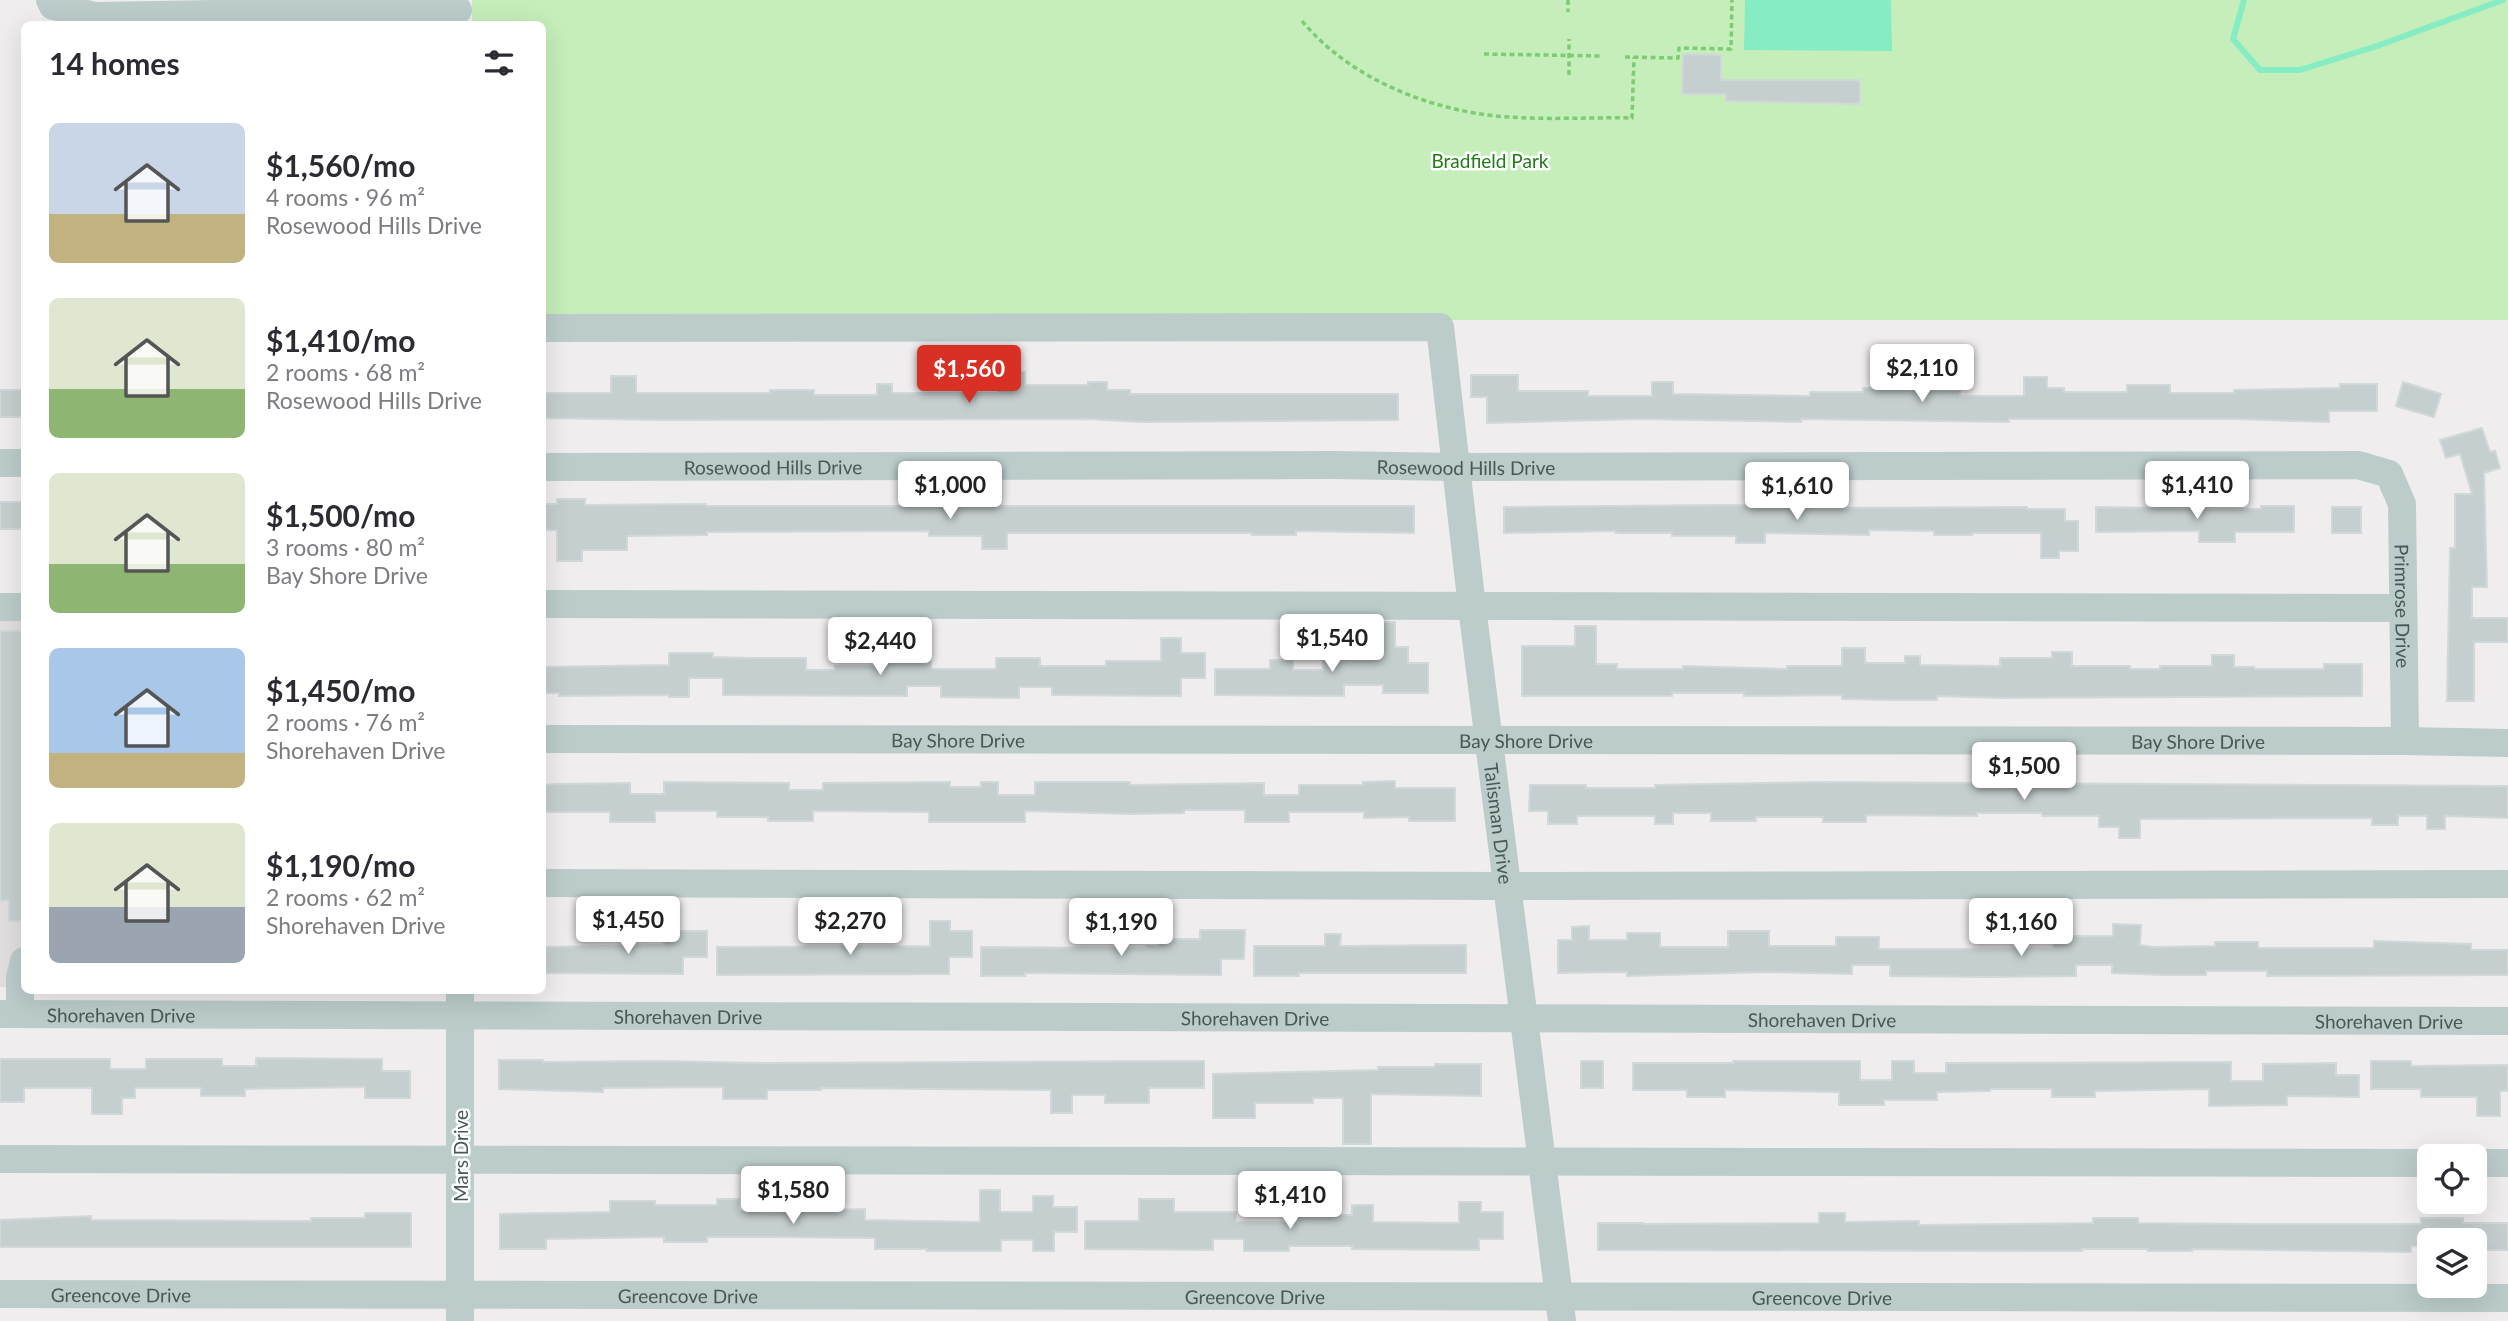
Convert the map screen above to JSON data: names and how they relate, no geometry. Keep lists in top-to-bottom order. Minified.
{"streets":{"street":["Rosewood Hills Drive","Primrose Drive","Bay Shore Drive","Talisman Drive","Shorehaven Drive","Mars Drive","Greencove Drive"]},"crossings":[["Rosewood Hills Drive","Primrose Drive"],["Rosewood Hills Drive","Talisman Drive"],["Primrose Drive","Bay Shore Drive"],["Bay Shore Drive","Talisman Drive"],["Talisman Drive","Shorehaven Drive"],["Talisman Drive","Greencove Drive"],["Shorehaven Drive","Mars Drive"],["Mars Drive","Greencove Drive"]],"parks":["Bradfield Park"],"page":{"heading":"14 homes","list":[{"name":"$1,560/mo","note":"4 rooms · 96 m² · Rosewood Hills Drive"},{"name":"$1,410/mo","note":"2 rooms · 68 m² · Rosewood Hills Drive"},{"name":"$1,500/mo","note":"3 rooms · 80 m² · Bay Shore Drive"},{"name":"$1,450/mo","note":"2 rooms · 76 m² · Shorehaven Drive"},{"name":"$1,190/mo","note":"2 rooms · 62 m² · Shorehaven Drive"}],"price":["$2,110","$1,560","$1,000","$1,410","$1,610","$1,540","$2,440","$1,500","$1,450","$2,270","$1,190","$1,160","$1,580","$1,410"]}}
